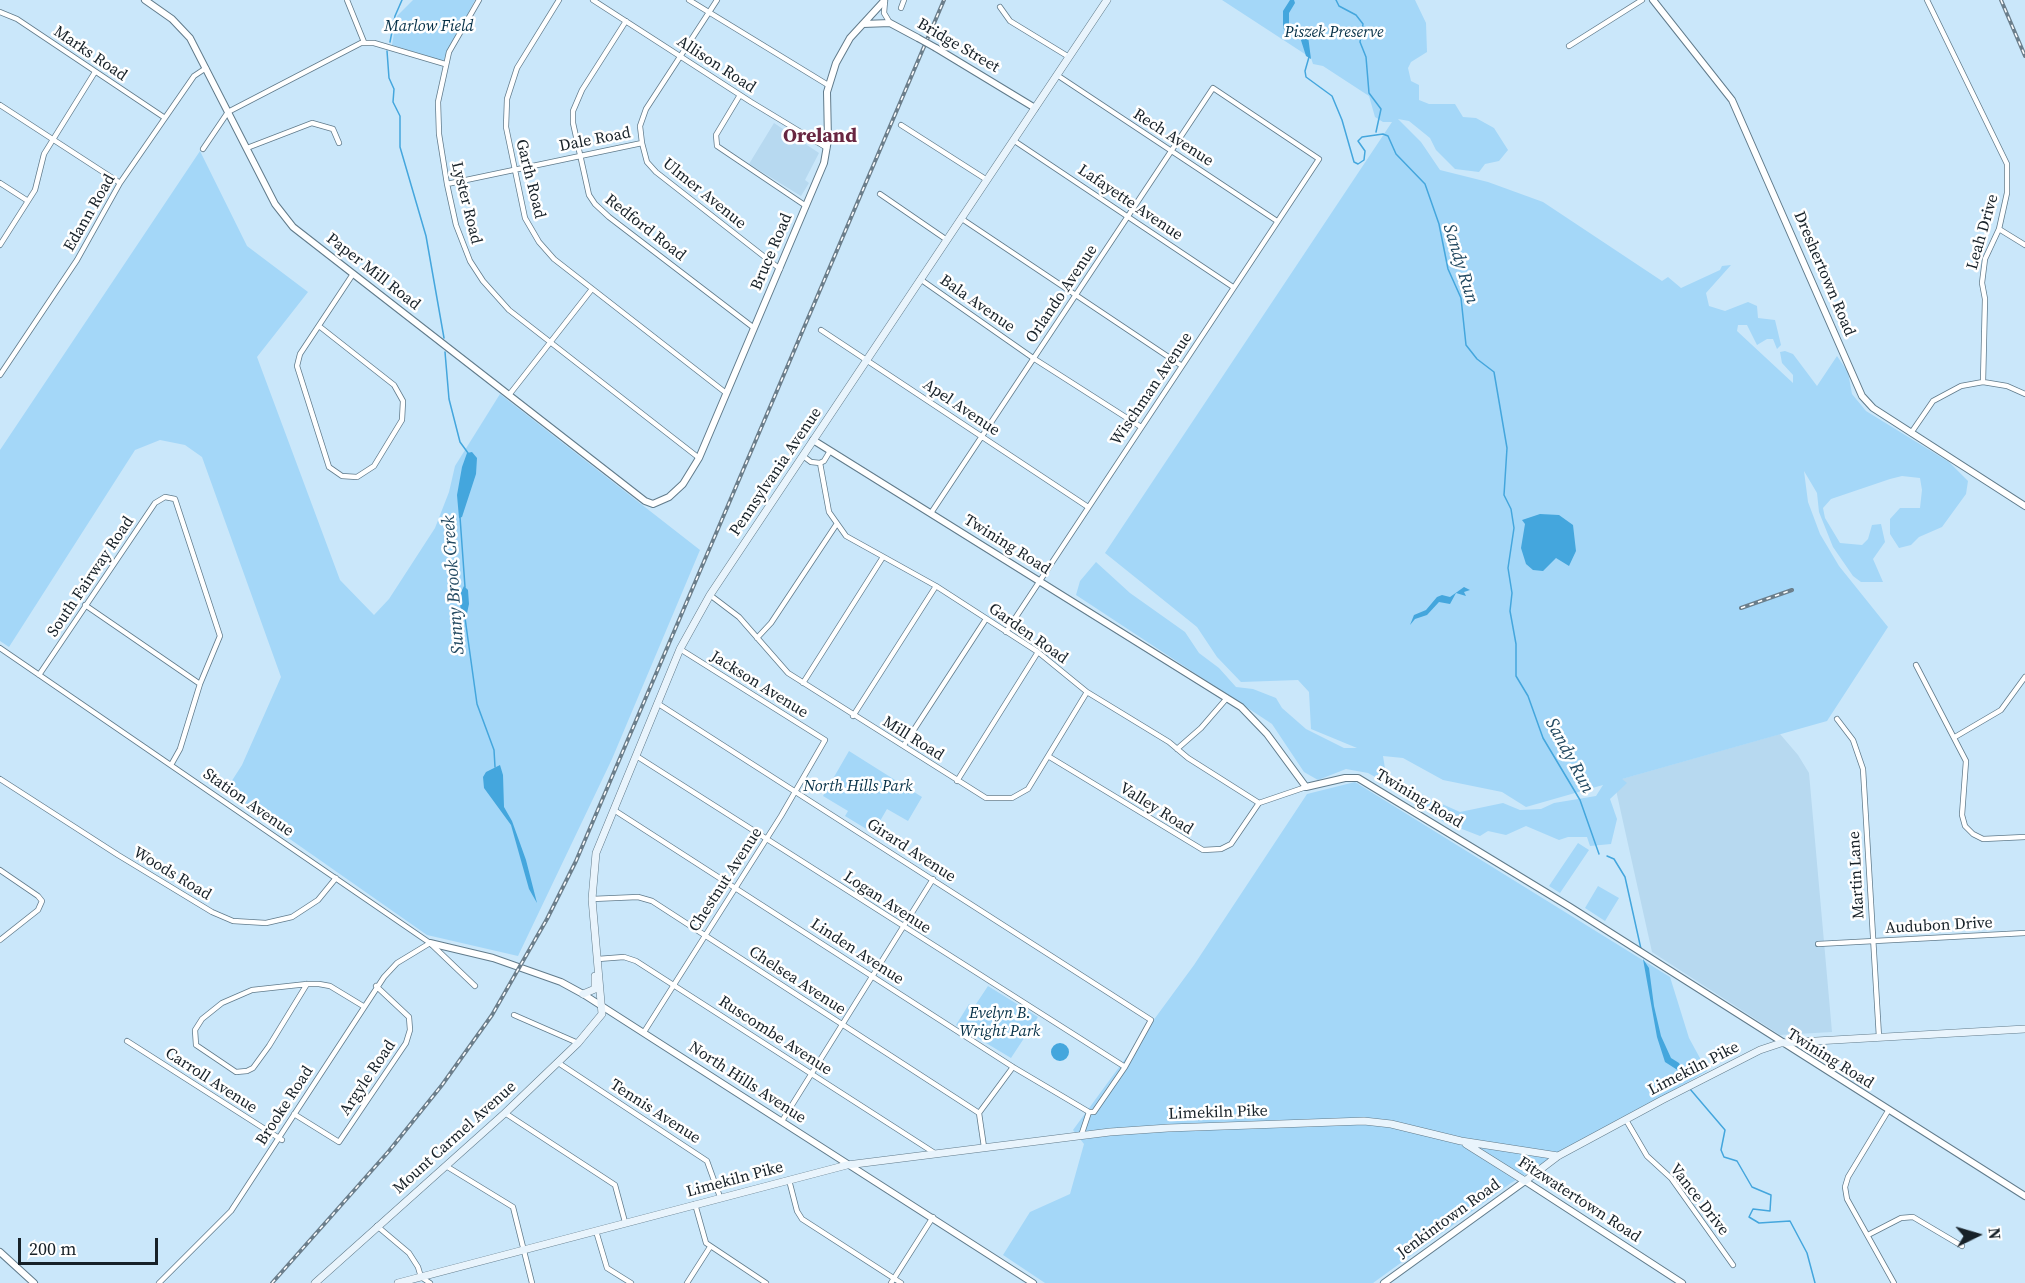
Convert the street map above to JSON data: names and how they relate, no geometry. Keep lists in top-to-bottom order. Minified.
{"streets":{"main road":["Pennsylvania Avenue","Limekiln Pike","Mount Carmel Avenue","Fitzwatertown Road","Jenkintown Road"],"street":["Bridge Street","Marks Road","Allison Road","Rech Avenue","Dale Road","Garth Road","Ulmer Avenue","Lyster Road","Lafayette Avenue","Edann Road","Redford Road","Leah Drive","Bruce Road","Paper Mill Road","Dreshertown Road","Orlando Avenue","Bala Avenue","Wischman Avenue","Apel Avenue","Twining Road","South Fairway Road","Garden Road","Jackson Avenue","Mill Road","Station Avenue","Valley Road","Girard Avenue","Woods Road","Martin Lane","Chestnut Avenue","Logan Avenue","Audubon Drive","Linden Avenue","Chelsea Avenue","Ruscombe Avenue","Argyle Road","Carroll Avenue","North Hills Avenue","Brooke Road","Tennis Avenue","Vance Drive"]},"crossings":[["Bridge Street","Pennsylvania Avenue"],["Marks Road","Edann Road"],["Allison Road","Ulmer Avenue"],["Allison Road","Redford Road"],["Allison Road","Bruce Road"],["Rech Avenue","Orlando Avenue"],["Rech Avenue","Wischman Avenue"],["Rech Avenue","Pennsylvania Avenue"],["Dale Road","Garth Road"],["Dale Road","Ulmer Avenue"],["Dale Road","Lyster Road"],["Dale Road","Redford Road"],["Garth Road","Bruce Road"],["Ulmer Avenue","Bruce Road"],["Lyster Road","Bruce Road"],["Lafayette Avenue","Orlando Avenue"],["Lafayette Avenue","Wischman Avenue"],["Lafayette Avenue","Pennsylvania Avenue"],["Edann Road","Paper Mill Road"],["Redford Road","Bruce Road"],["Bruce Road","Paper Mill Road"],["Orlando Avenue","Bala Avenue"],["Orlando Avenue","Wischman Avenue"],["Orlando Avenue","Apel Avenue"],["Orlando Avenue","Twining Road"],["Bala Avenue","Wischman Avenue"],["Bala Avenue","Pennsylvania Avenue"],["Wischman Avenue","Apel Avenue"],["Wischman Avenue","Twining Road"],["Wischman Avenue","Garden Road"],["Apel Avenue","Pennsylvania Avenue"],["Pennsylvania Avenue","Twining Road"],["Pennsylvania Avenue","Jackson Avenue"],["Pennsylvania Avenue","Mill Road"],["Pennsylvania Avenue","Girard Avenue"],["Pennsylvania Avenue","Logan Avenue"],["Pennsylvania Avenue","Linden Avenue"],["Pennsylvania Avenue","Chelsea Avenue"],["Pennsylvania Avenue","Ruscombe Avenue"],["Pennsylvania Avenue","North Hills Avenue"],["Pennsylvania Avenue","Mount Carmel Avenue"],["Twining Road","Limekiln Pike"],["South Fairway Road","Station Avenue"],["Garden Road","Mill Road"],["Garden Road","Valley Road"],["Jackson Avenue","Chestnut Avenue"],["Mill Road","Valley Road"],["Station Avenue","Woods Road"],["Station Avenue","North Hills Avenue"],["Station Avenue","Brooke Road"],["Girard Avenue","Chestnut Avenue"],["Girard Avenue","Logan Avenue"],["Martin Lane","Audubon Drive"],["Martin Lane","Limekiln Pike"],["Chestnut Avenue","Logan Avenue"],["Chestnut Avenue","Linden Avenue"],["Chestnut Avenue","Chelsea Avenue"],["Chestnut Avenue","Ruscombe Avenue"],["Chestnut Avenue","North Hills Avenue"],["Ruscombe Avenue","Limekiln Pike"],["Limekiln Pike","North Hills Avenue"],["Limekiln Pike","Tennis Avenue"],["Limekiln Pike","Fitzwatertown Road"],["Limekiln Pike","Vance Drive"],["Limekiln Pike","Jenkintown Road"],["Argyle Road","Brooke Road"],["Carroll Avenue","Brooke Road"],["North Hills Avenue","Brooke Road"],["North Hills Avenue","Mount Carmel Avenue"],["Tennis Avenue","Mount Carmel Avenue"],["Fitzwatertown Road","Jenkintown Road"]],"districts":["Oreland"],"water":["Sandy Run","Sunny Brook Creek"],"parks":["Marlow Field","Piszek Preserve","North Hills Park","Evelyn B. Wright Park"],"scale_bar":"200 m","north":"right"}
